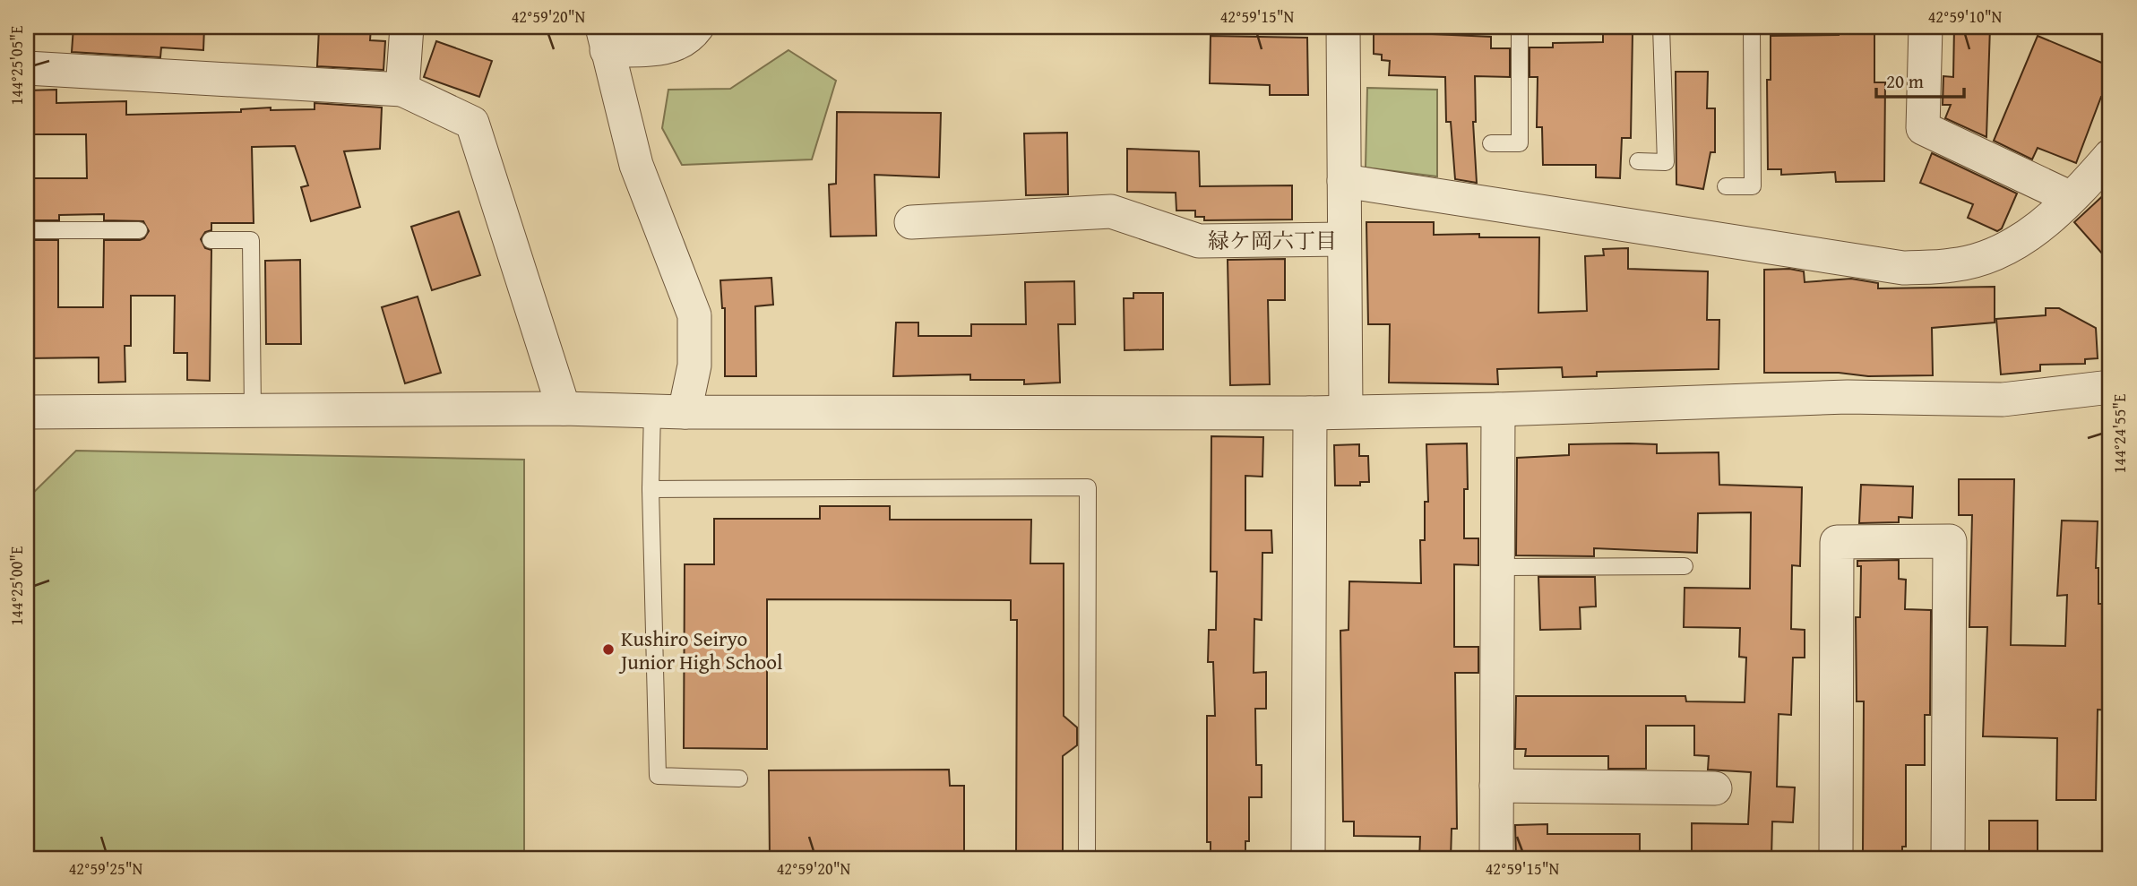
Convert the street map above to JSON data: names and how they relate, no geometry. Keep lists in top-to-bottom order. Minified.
{"districts":["緑ケ岡六丁目"],"places":["Kushiro Seiryo Junior High School"],"scale_bar":"20 m","coordinates":["42°59'20\"N","42°59'15\"N","42°59'10\"N","144°25'05\"E","144°24'55\"E","144°25'00\"E","42°59'25\"N"]}
